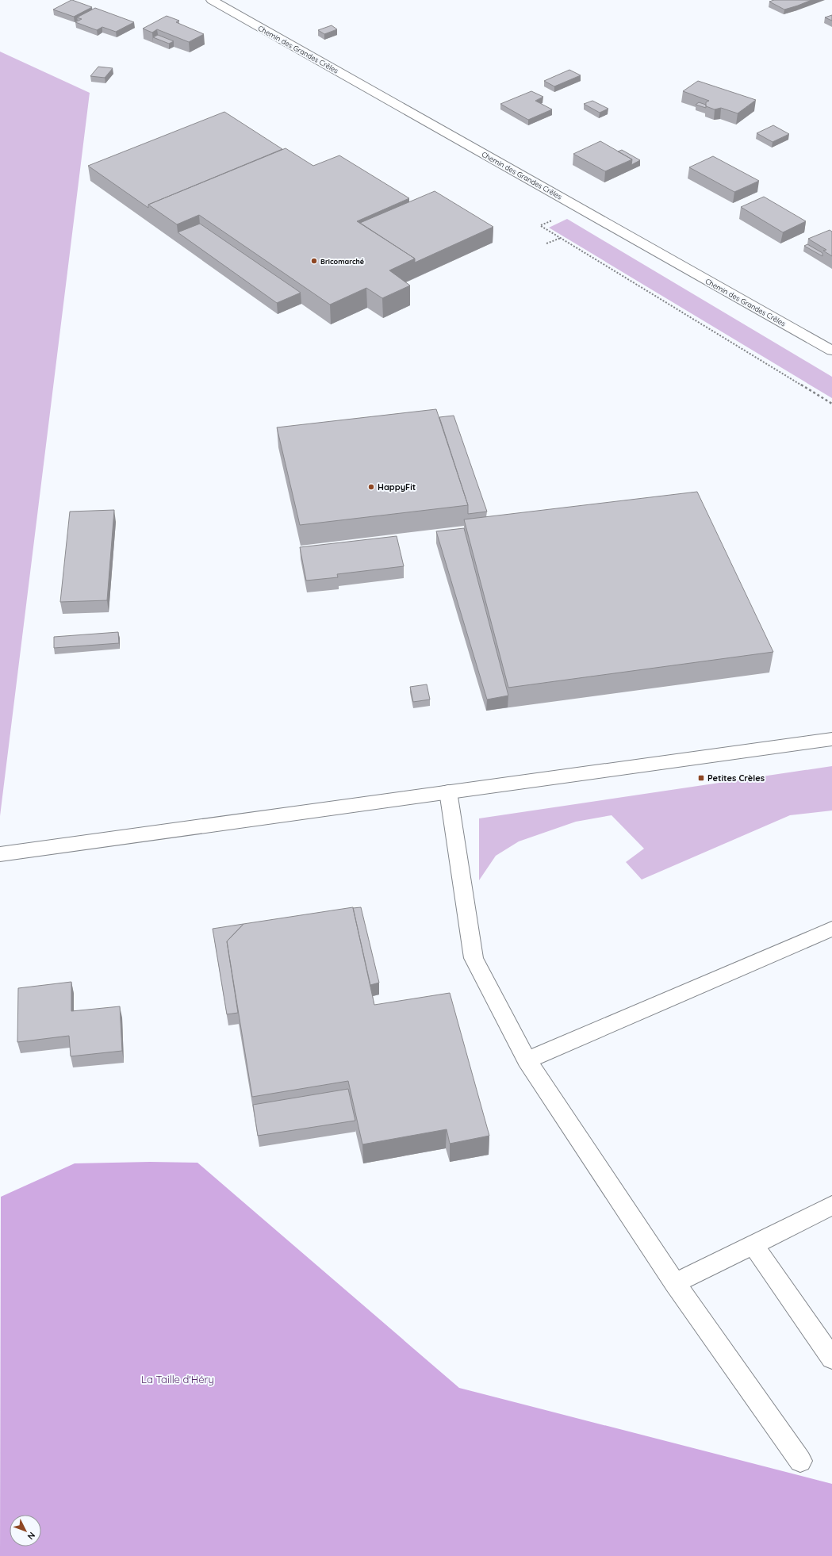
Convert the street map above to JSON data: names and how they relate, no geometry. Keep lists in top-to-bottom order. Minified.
{"streets":{"street":["Chemin des Grandes Crêles"]},"parks":["La Taille d'Héry"],"places":{"other":["Bricomarché","HappyFit"],"transit":["Petites Crèles"]},"north":"bottom right"}
